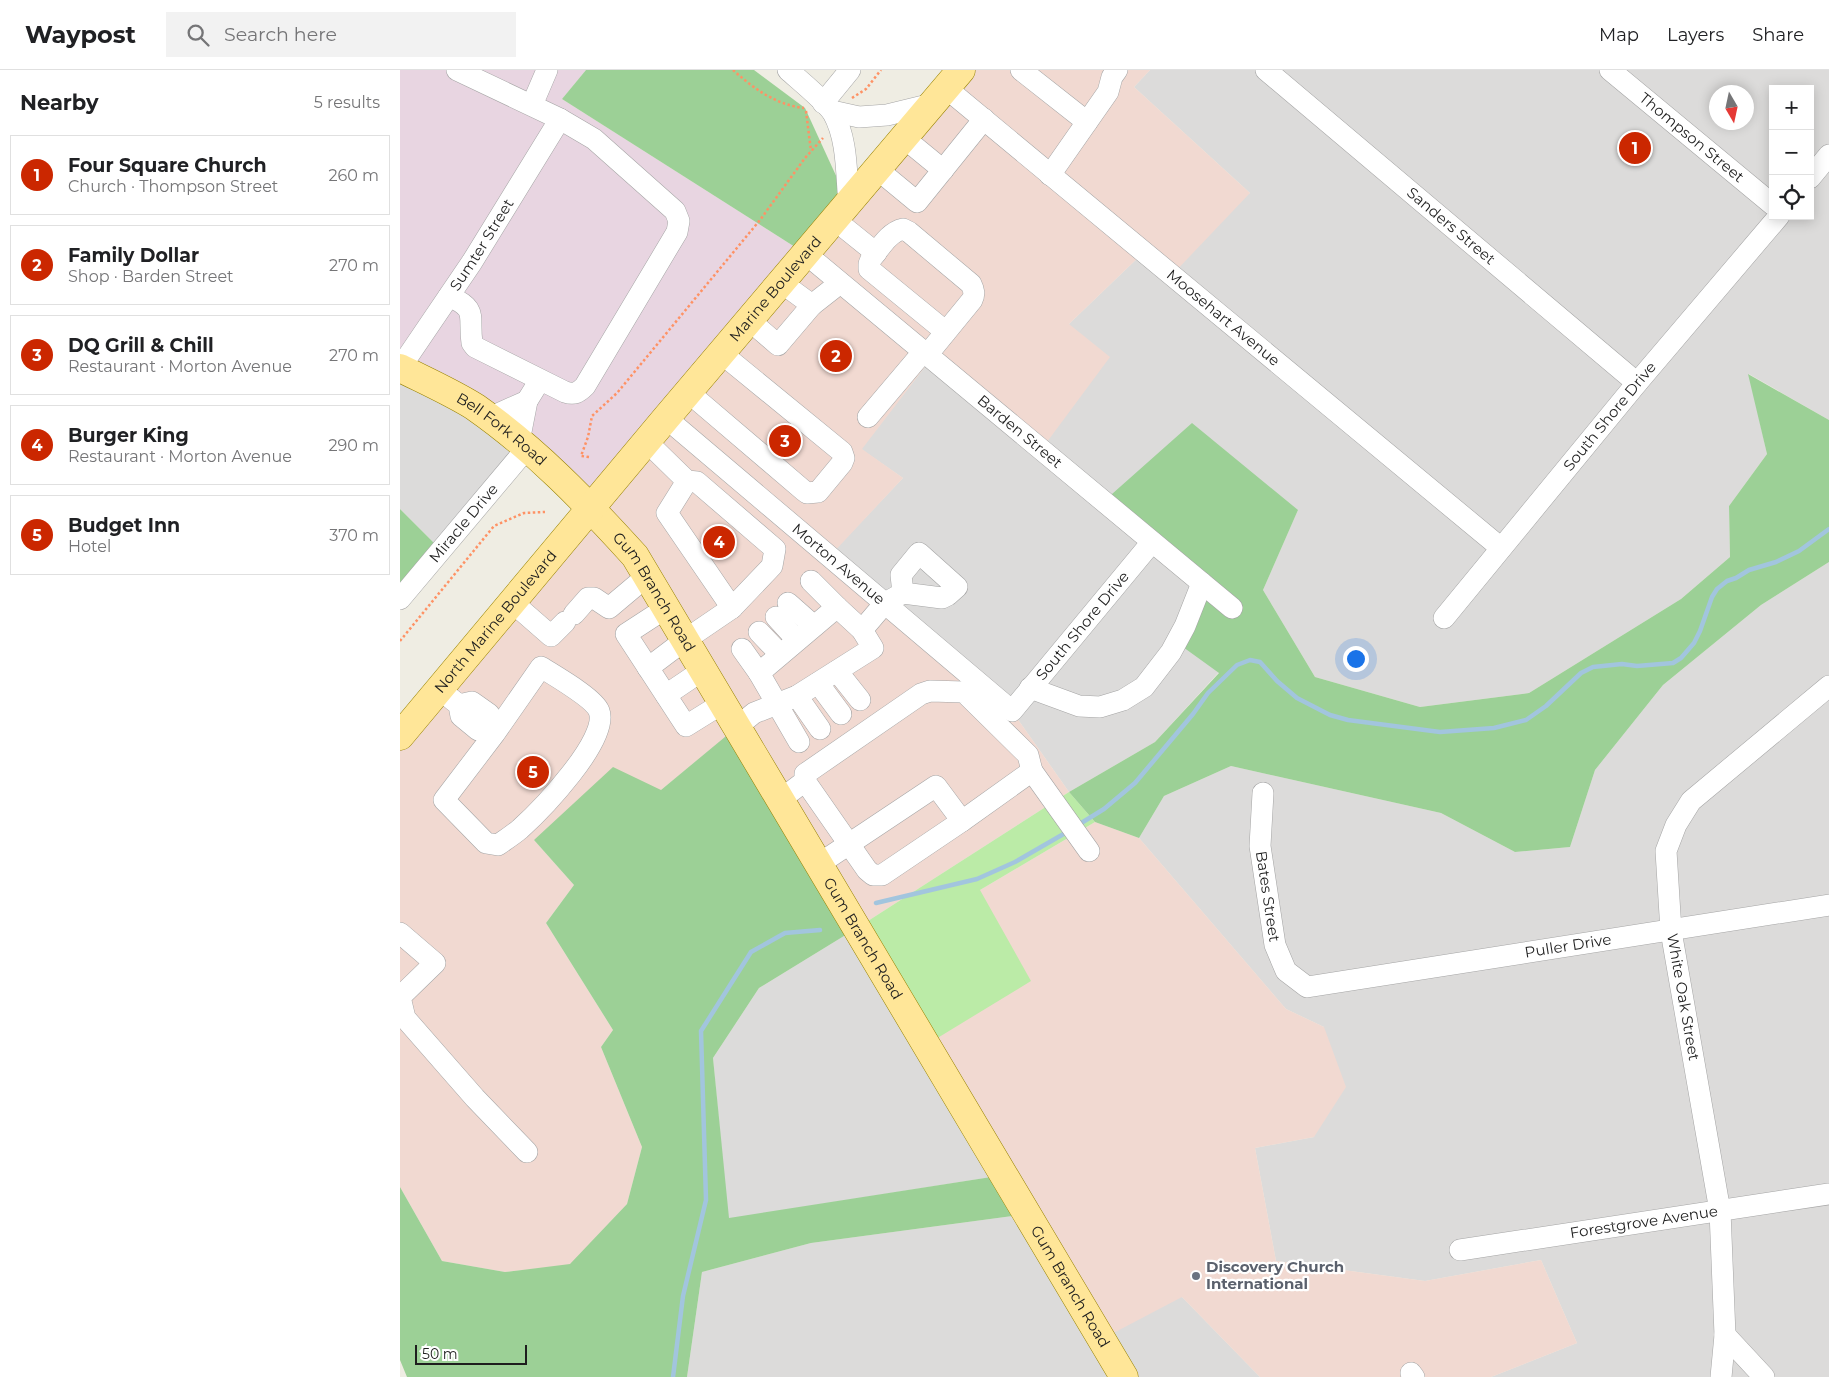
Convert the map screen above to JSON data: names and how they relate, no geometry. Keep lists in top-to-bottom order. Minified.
{"streets":{"main road":["Marine Boulevard","Bell Fork Road","Gum Branch Road","North Marine Boulevard"],"street":["Thompson Street","Sanders Street","Sumter Street","Moosehart Avenue","South Shore Drive","Barden Street","Miracle Drive","Morton Avenue","Bates Street","Puller Drive","White Oak Street","Forestgrove Avenue"]},"crossings":[["Sanders Street","South Shore Drive"],["Sumter Street","Bell Fork Road"],["Marine Boulevard","Moosehart Avenue"],["Marine Boulevard","Bell Fork Road"],["Marine Boulevard","Barden Street"],["Marine Boulevard","Morton Avenue"],["Marine Boulevard","Gum Branch Road"],["Marine Boulevard","North Marine Boulevard"],["Moosehart Avenue","South Shore Drive"],["South Shore Drive","Barden Street"],["South Shore Drive","Morton Avenue"],["Bell Fork Road","Miracle Drive"],["Bell Fork Road","Gum Branch Road"],["Bell Fork Road","North Marine Boulevard"],["Gum Branch Road","North Marine Boulevard"],["Bates Street","Puller Drive"],["Puller Drive","White Oak Street"],["White Oak Street","Forestgrove Avenue"]],"places":["Discovery Church International"],"scale_bar":"50 m","north":"bottom","page":{"header":"Waypost","search":"Search here","nav":["Map","Layers","Share"],"heading":["Nearby","5 results"],"map_buttons":["+","−"],"pins":["1","2","3","4","5"],"list":[{"mark":"1","name":"Four Square Church","note":"Church · Thompson Street","value":"260 m"},{"mark":"2","name":"Family Dollar","note":"Shop · Barden Street","value":"270 m"},{"mark":"3","name":"DQ Grill & Chill","note":"Restaurant · Morton Avenue","value":"270 m"},{"mark":"4","name":"Burger King","note":"Restaurant · Morton Avenue","value":"290 m"},{"mark":"5","name":"Budget Inn","note":"Hotel","value":"370 m"}],"scale":"50 m"}}
